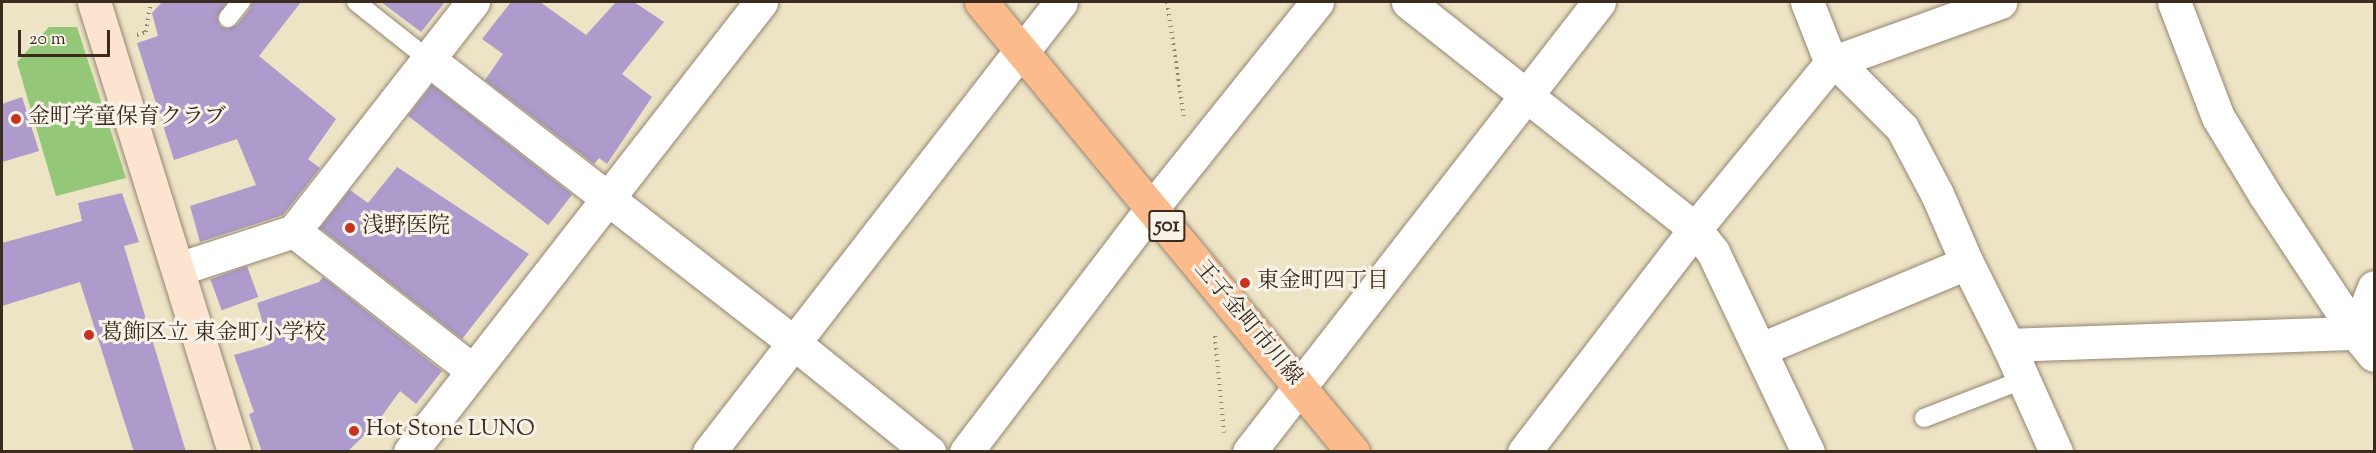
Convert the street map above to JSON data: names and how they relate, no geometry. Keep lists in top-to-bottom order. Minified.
{"streets":{"main road":["501","王子金町市川線"]},"places":["金町学童保育クラブ","浅野医院","東金町四丁目","葛飾区立 東金町小学校","Hot Stone LUNO"],"scale_bar":"20 m"}
